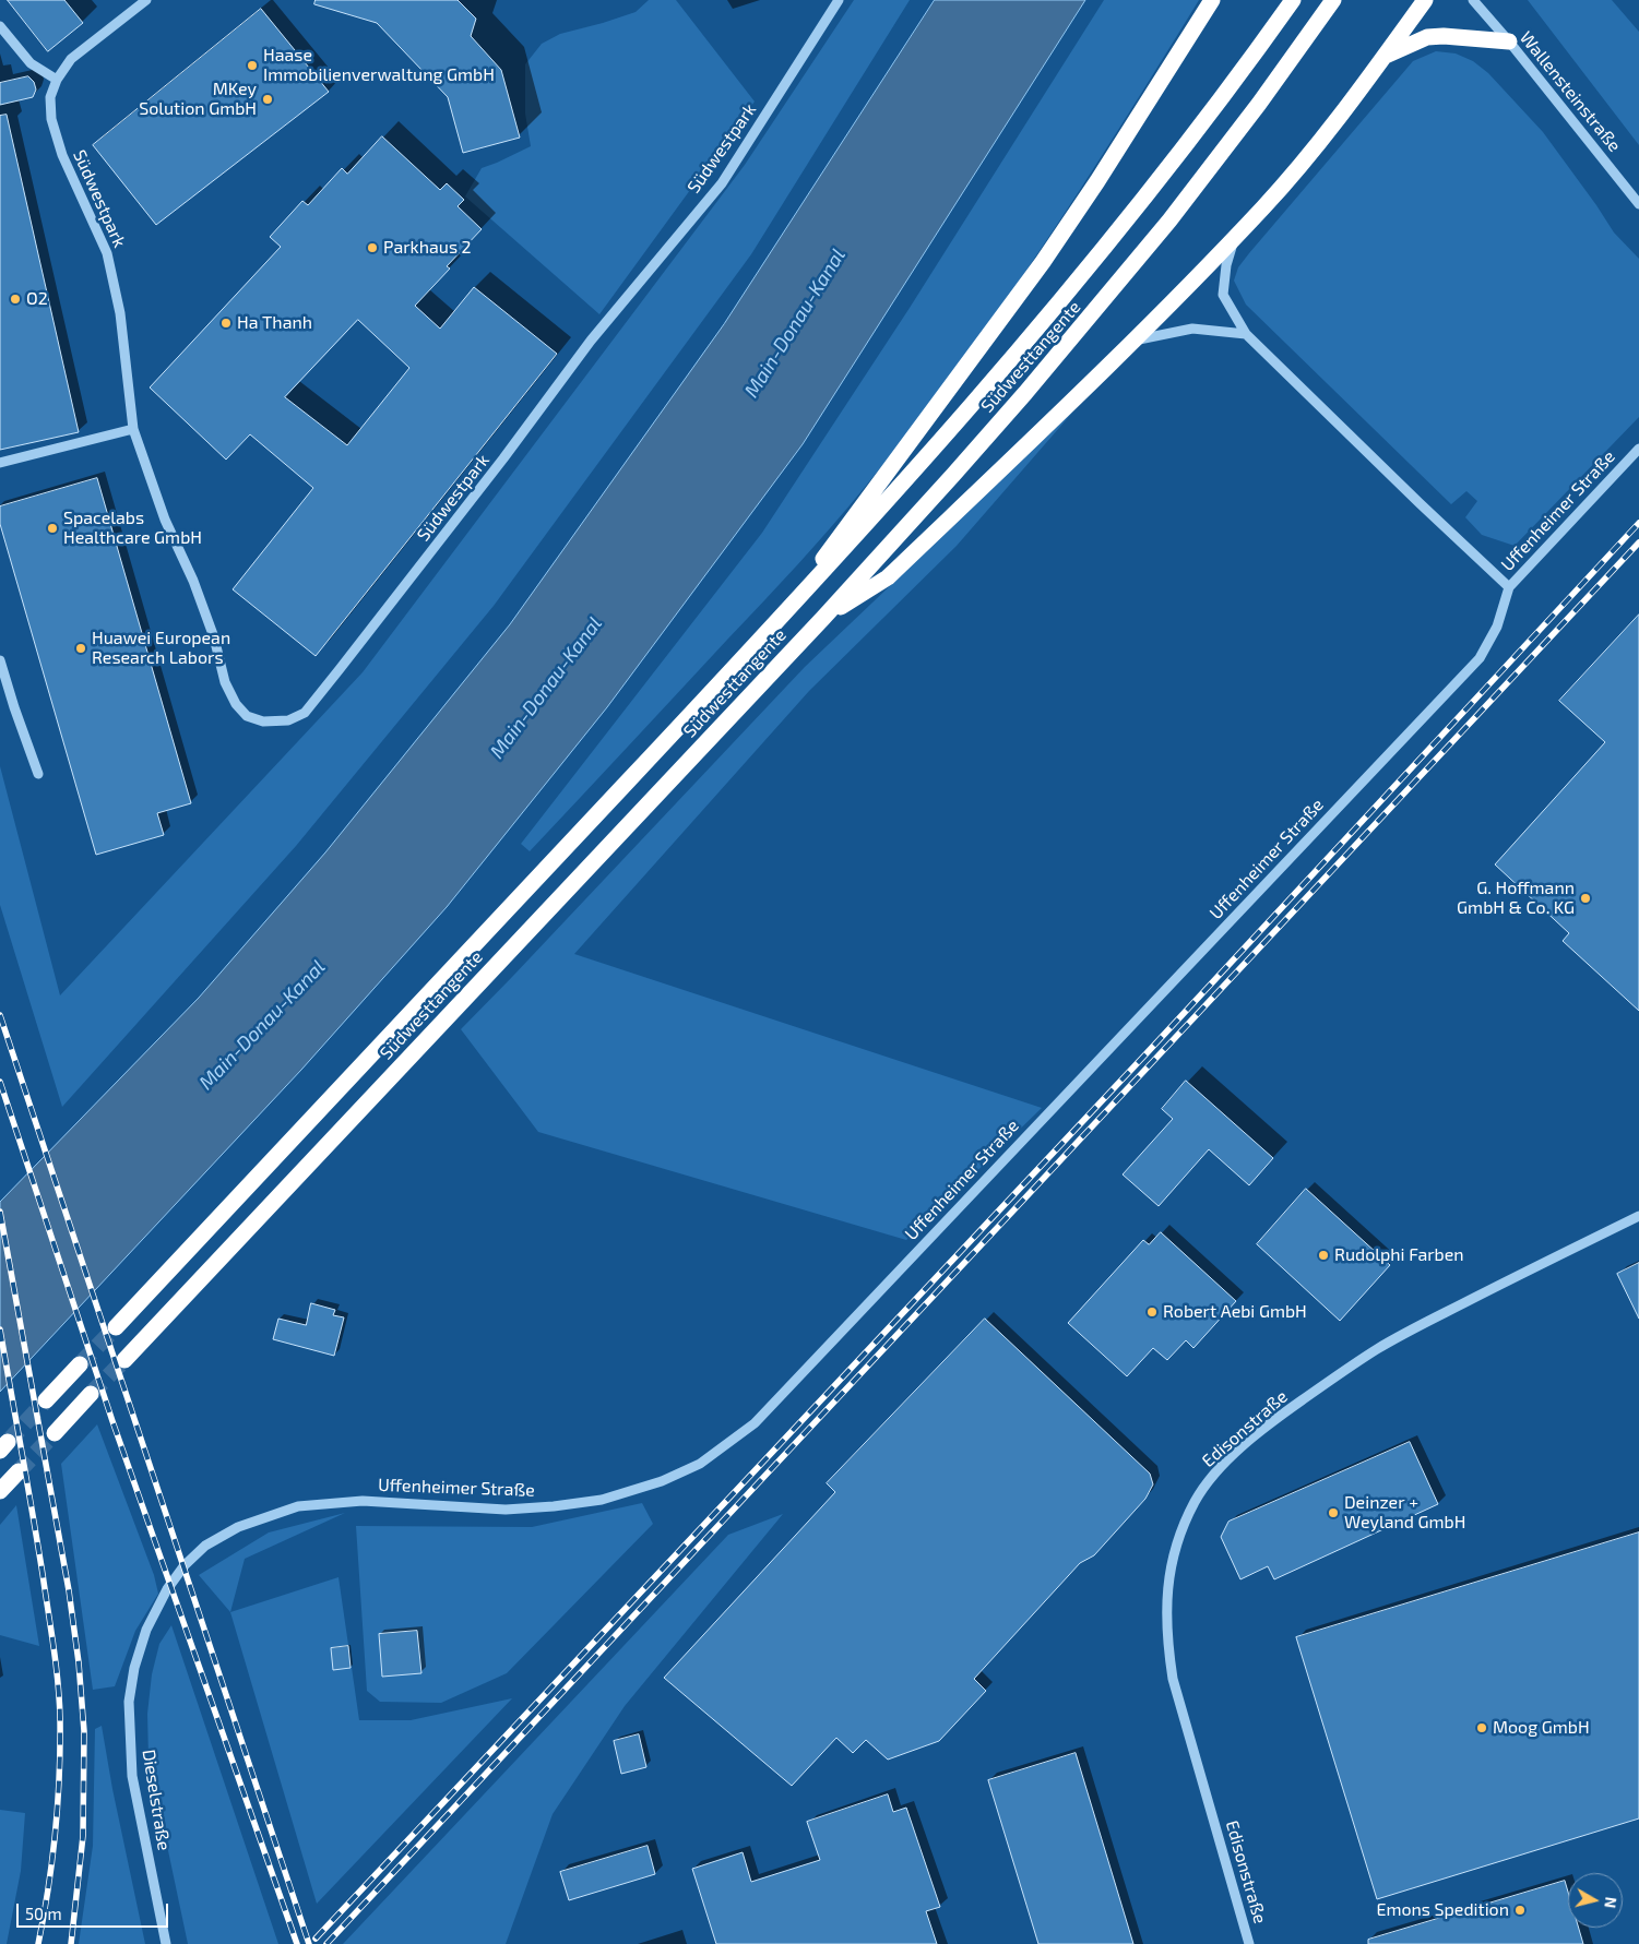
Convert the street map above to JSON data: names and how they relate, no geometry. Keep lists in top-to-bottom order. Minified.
{"streets":{"highway":["Südwesttangente"],"street":["Wallensteinstraße","Südwestpark","Uffenheimer Straße","Edisonstraße","Dieselstraße"]},"crossings":[["Uffenheimer Straße","Dieselstraße"]],"water":["Main-Donau-Kanal"],"places":["Haase Immobilienverwaltung GmbH","MKey Solution GmbH","Parkhaus 2","O2","Ha Thanh","Spacelabs Healthcare GmbH","Huawei European Research Labors","G. Hoffmann GmbH & Co. KG","Rudolphi Farben","Robert Aebi GmbH","Deinzer + Weyland GmbH","Moog GmbH","Emons Spedition"],"scale_bar":"50 m","north":"right"}
